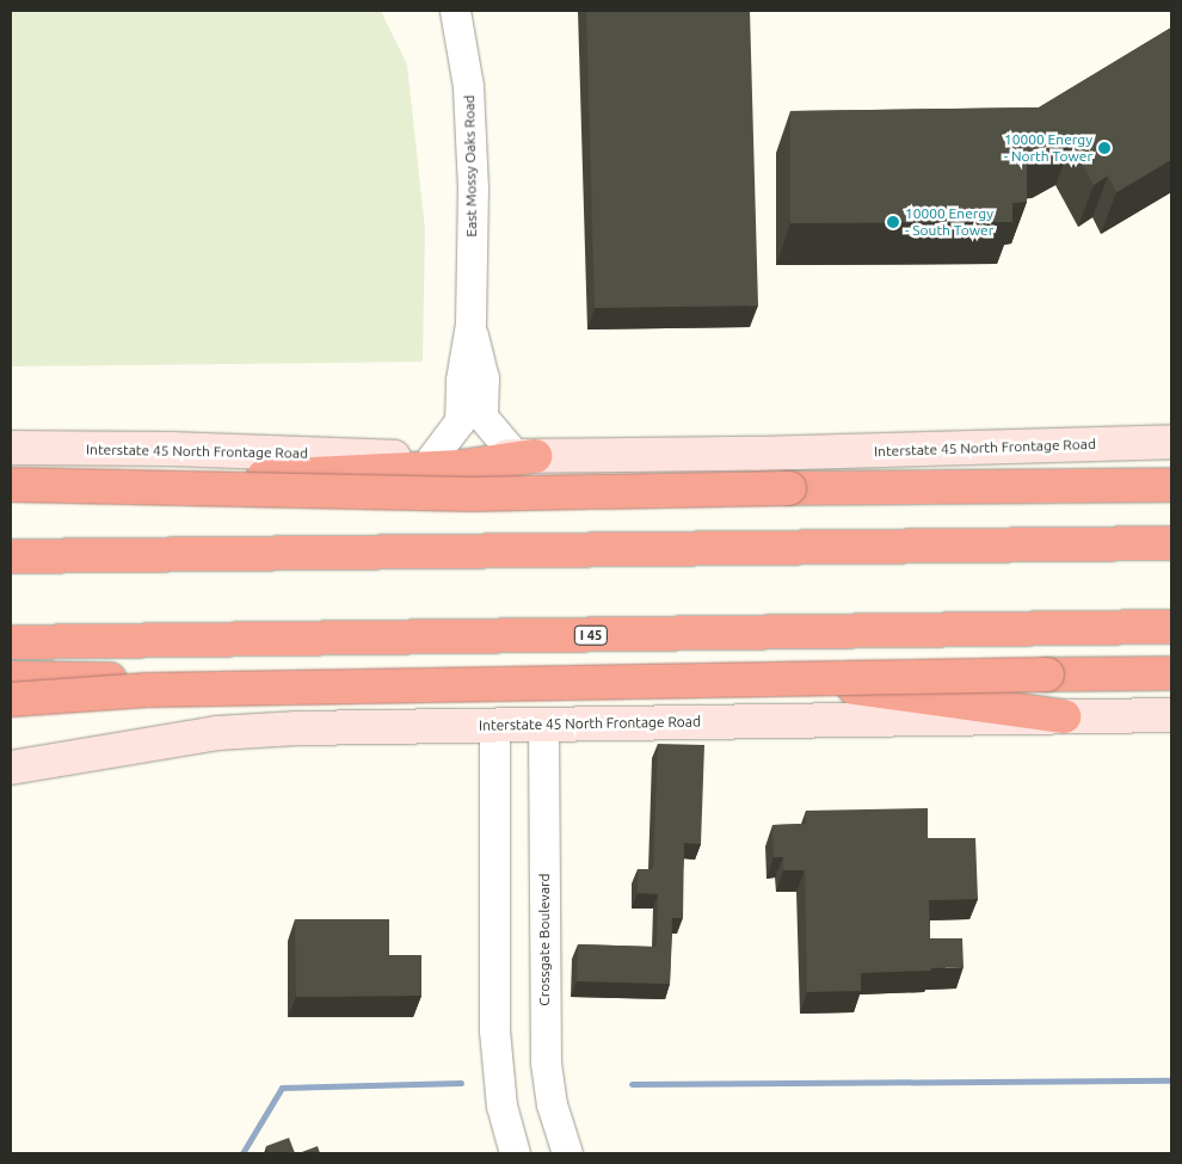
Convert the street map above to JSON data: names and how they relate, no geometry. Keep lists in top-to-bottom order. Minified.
{"streets":{"highway":["I 45"],"main road":["Interstate 45 North Frontage Road"],"street":["East Mossy Oaks Road","Crossgate Boulevard"]},"crossings":[["East Mossy Oaks Road","Interstate 45 North Frontage Road"],["Interstate 45 North Frontage Road","Crossgate Boulevard"]],"places":["10000 Energy - North Tower","10000 Energy - South Tower"]}
